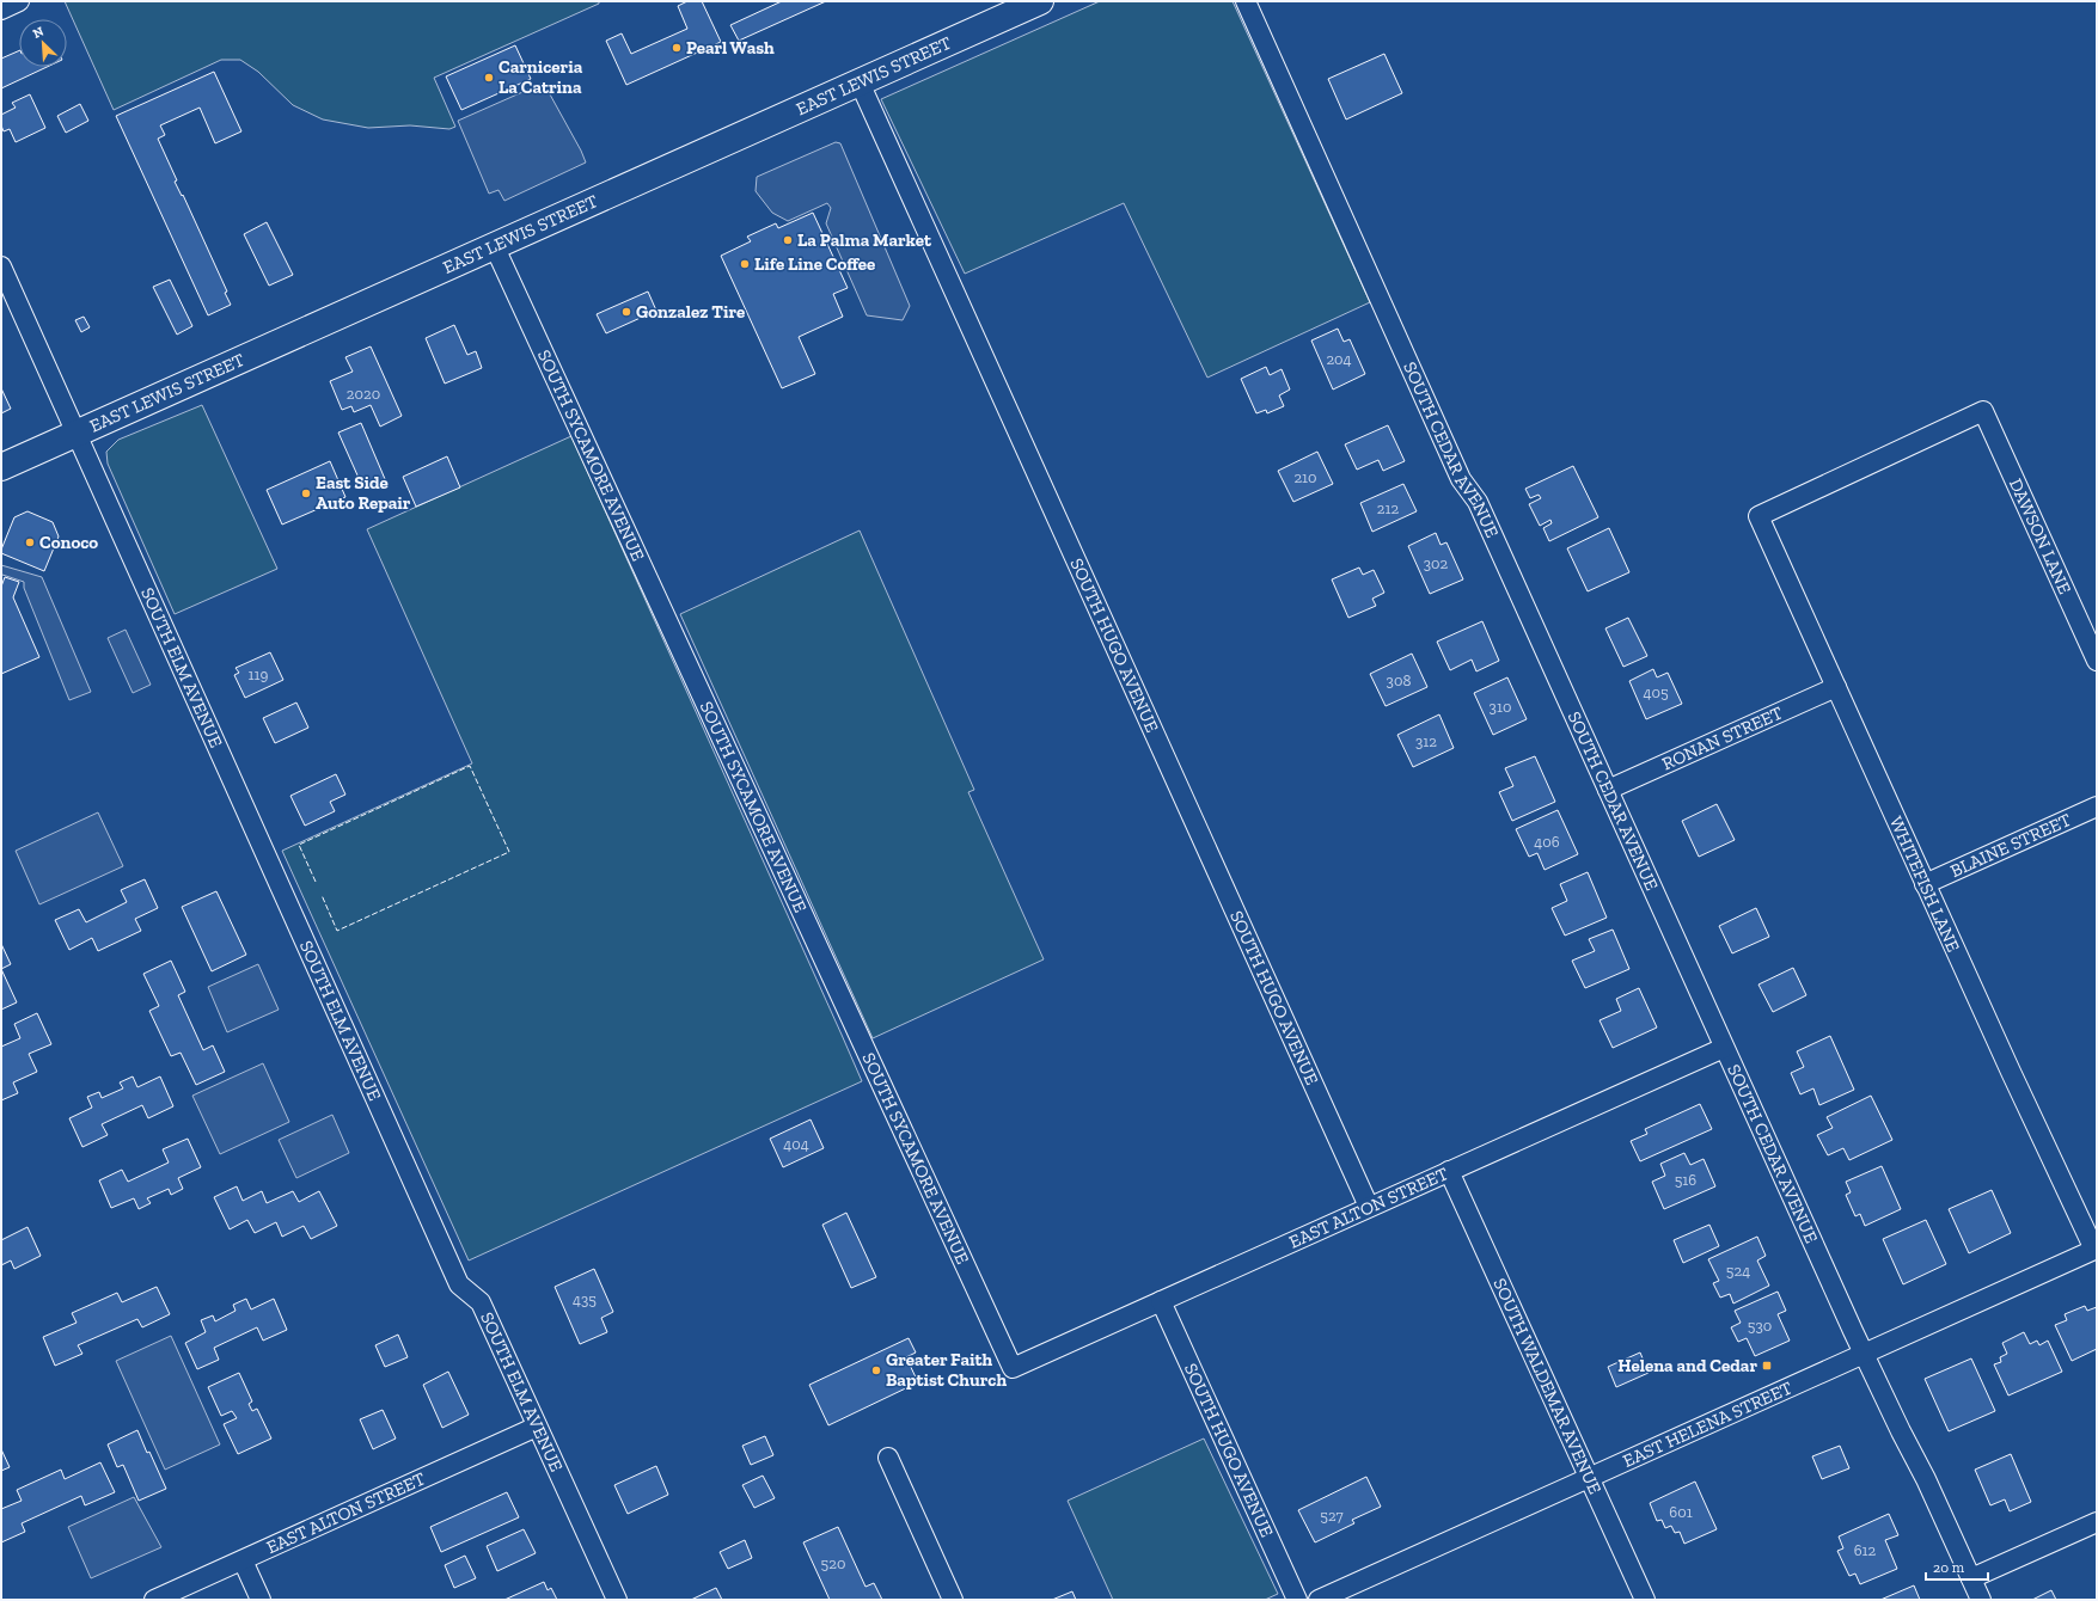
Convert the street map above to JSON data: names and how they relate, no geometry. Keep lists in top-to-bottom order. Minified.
{"streets":{"main road":["EAST LEWIS STREET"],"street":["SOUTH CEDAR AVENUE","SOUTH SYCAMORE AVENUE","DAWSON LANE","SOUTH HUGO AVENUE","SOUTH ELM AVENUE","RONAN STREET","BLAINE STREET","WHITEFISH LANE","EAST ALTON STREET","SOUTH WALDEMAR AVENUE","EAST HELENA STREET"]},"crossings":[["EAST LEWIS STREET","SOUTH SYCAMORE AVENUE"],["EAST LEWIS STREET","SOUTH HUGO AVENUE"],["EAST LEWIS STREET","SOUTH ELM AVENUE"],["SOUTH CEDAR AVENUE","RONAN STREET"],["SOUTH CEDAR AVENUE","EAST ALTON STREET"],["SOUTH CEDAR AVENUE","EAST HELENA STREET"],["SOUTH SYCAMORE AVENUE","EAST ALTON STREET"],["DAWSON LANE","WHITEFISH LANE"],["SOUTH HUGO AVENUE","EAST ALTON STREET"],["SOUTH ELM AVENUE","EAST ALTON STREET"],["RONAN STREET","WHITEFISH LANE"],["BLAINE STREET","WHITEFISH LANE"],["WHITEFISH LANE","EAST HELENA STREET"],["EAST ALTON STREET","SOUTH WALDEMAR AVENUE"],["SOUTH WALDEMAR AVENUE","EAST HELENA STREET"]],"places":{"other":["Pearl Wash","Carniceria La Catrina","La Palma Market","Life Line Coffee","Gonzalez Tire","East Side Auto Repair","Conoco","Greater Faith Baptist Church"],"transit":["Helena and Cedar"]},"house_numbers":["204","2020","210","212","302","119","308","405","310","312","406","404","516","524","435","530","601","527","612","520"],"scale_bar":"20 m","north":"top left"}
